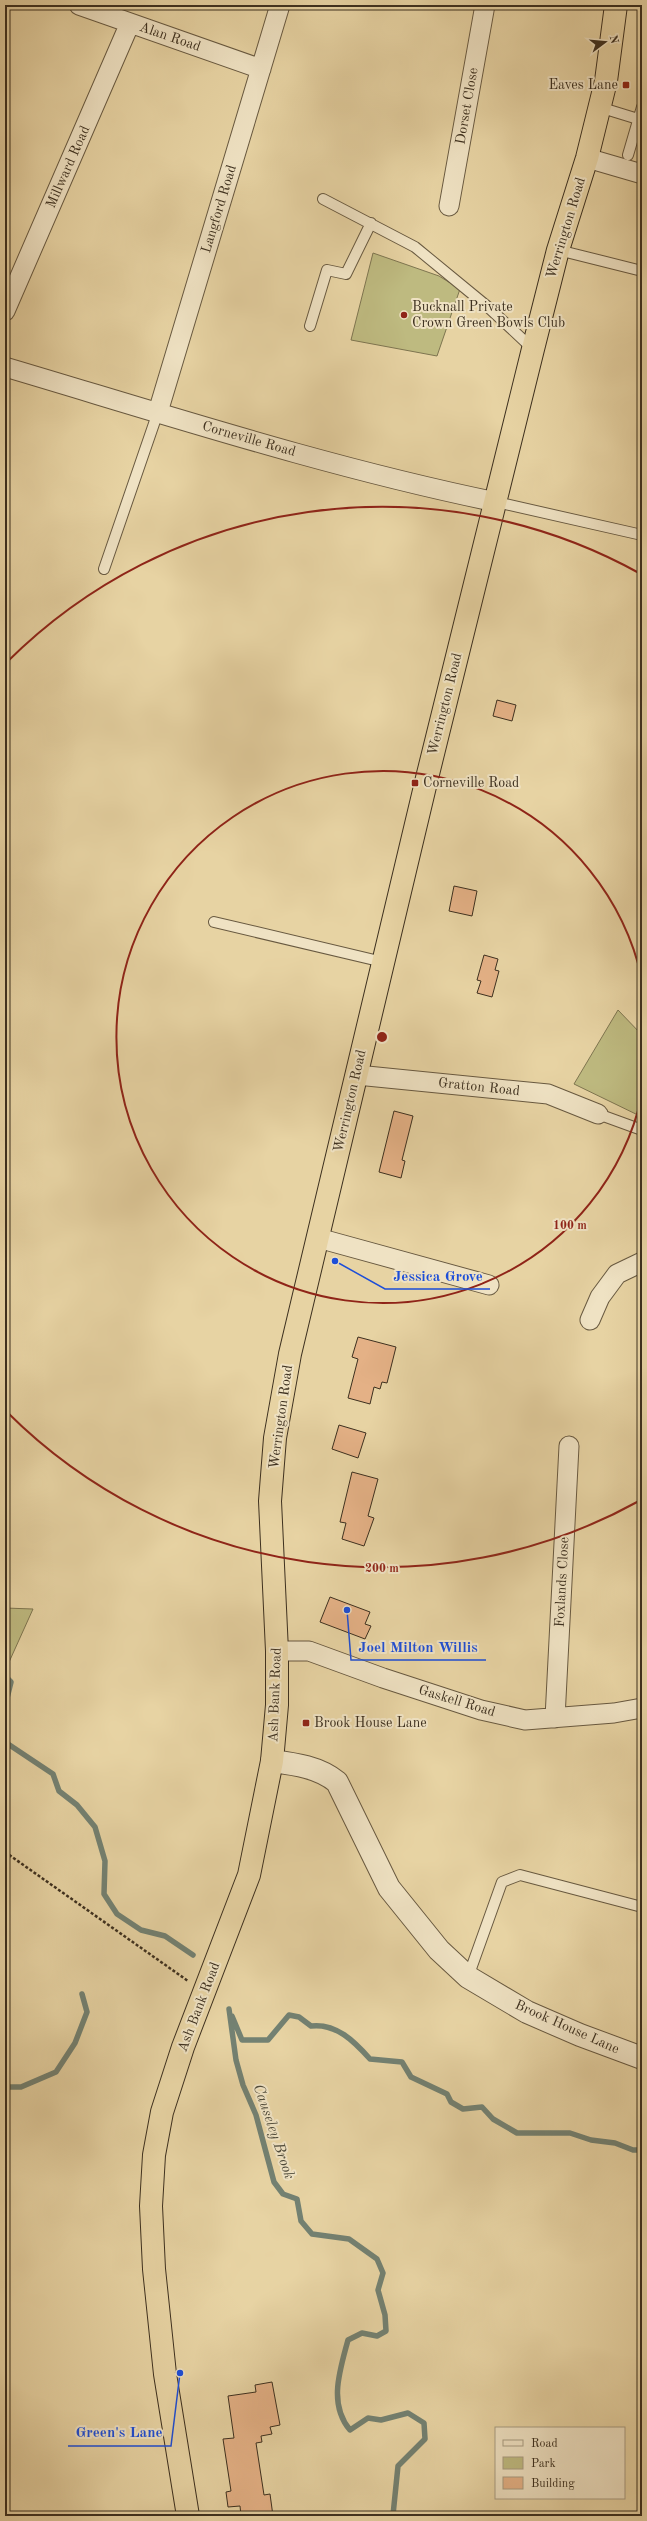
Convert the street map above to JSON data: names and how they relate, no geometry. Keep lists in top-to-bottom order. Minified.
{"streets":{"highway":["Werrington Road","Ash Bank Road"],"street":["Alan Road","Dorset Close","Millward Road","Langford Road","Corneville Road","Gratton Road","Foxlands Close","Gaskell Road","Brook House Lane"]},"crossings":[["Alan Road","Millward Road"],["Alan Road","Langford Road"],["Langford Road","Corneville Road"],["Werrington Road","Corneville Road"],["Werrington Road","Gratton Road"],["Werrington Road","Ash Bank Road"],["Foxlands Close","Gaskell Road"],["Ash Bank Road","Gaskell Road"],["Ash Bank Road","Brook House Lane"]],"water":["Causeley Brook"],"places":{"transit":["Eaves Lane","Corneville Road","Brook House Lane"],"other":["Bucknall Private Crown Green Bowls Club","Jessica Grove","Joel Milton Willis","Green's Lane"]},"legend":["Road","Park","Building"],"north":"right","rings":["100 m","200 m"]}
